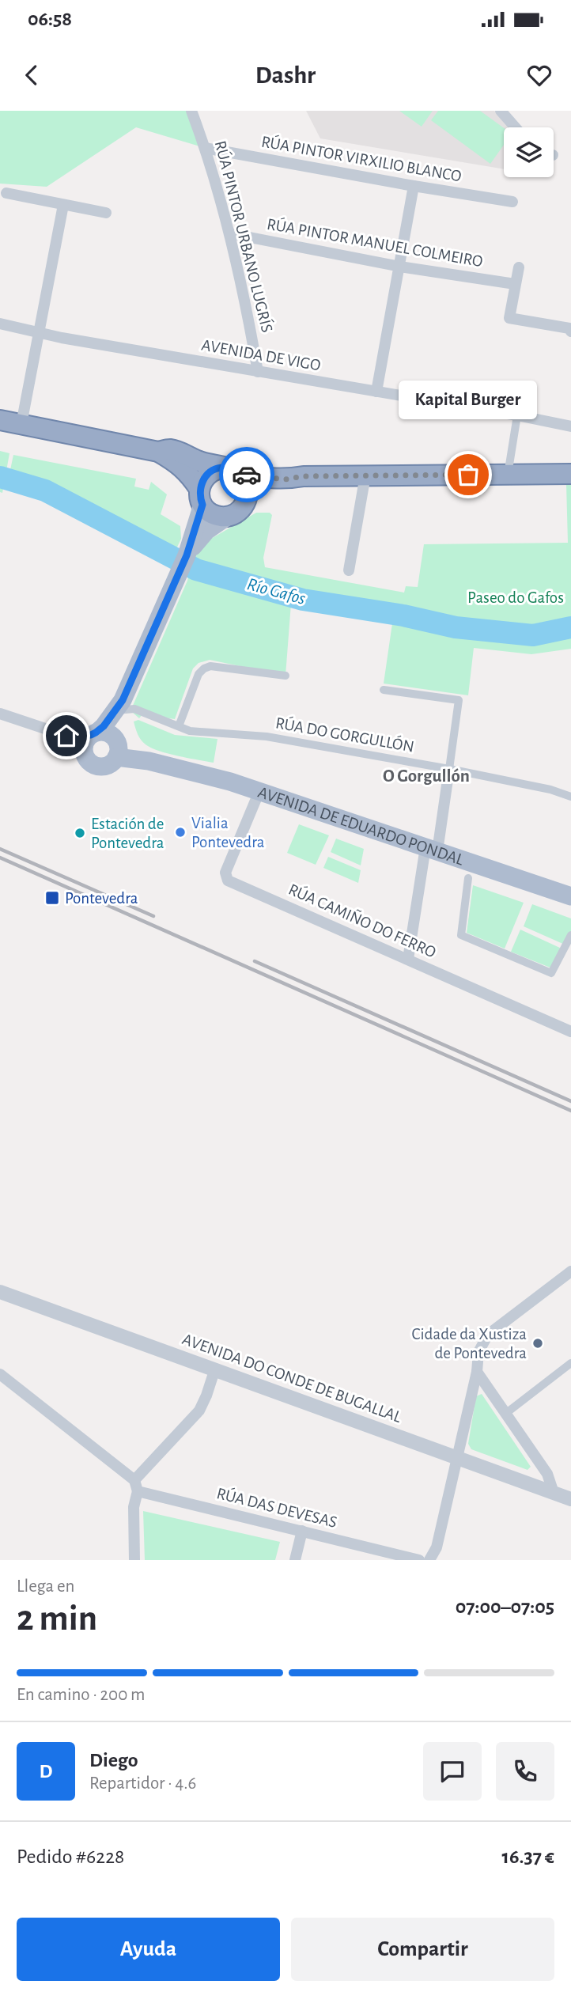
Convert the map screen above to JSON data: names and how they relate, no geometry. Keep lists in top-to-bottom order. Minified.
{"streets":{"main road":["AVENIDA DE EDUARDO PONDAL"],"street":["RÚA PINTOR VIRXILIO BLANCO","RÚA PINTOR URBANO LUGRÍS","RÚA PINTOR MANUEL COLMEIRO","AVENIDA DE VIGO","RÚA DO GORGULLÓN","RÚA CAMIÑO DO FERRO","AVENIDA DO CONDE DE BUGALLAL","RÚA DAS DEVESAS"]},"crossings":[["RÚA PINTOR VIRXILIO BLANCO","RÚA PINTOR URBANO LUGRÍS"],["RÚA PINTOR URBANO LUGRÍS","RÚA PINTOR MANUEL COLMEIRO"],["RÚA PINTOR URBANO LUGRÍS","AVENIDA DE VIGO"],["AVENIDA DE EDUARDO PONDAL","RÚA CAMIÑO DO FERRO"]],"districts":["O Gorgullón"],"water":["Río Gafos"],"parks":["Paseo do Gafos"],"places":{"other":["Kapital Burger","Vialia Pontevedra","Estación de Pontevedra","Cidade da Xustiza de Pontevedra"],"transit":["Pontevedra"]},"page":{"status":"06:58","header":"Dashr","bubble":"Kapital Burger","heading":["2 min","Llega en","07:00–07:05"],"panel":["Diego","Repartidor · 4.6","Pedido #6228","16.37 €"],"bar":"En camino · 200 m","round":"D","buttons":["Ayuda","Compartir"]}}
